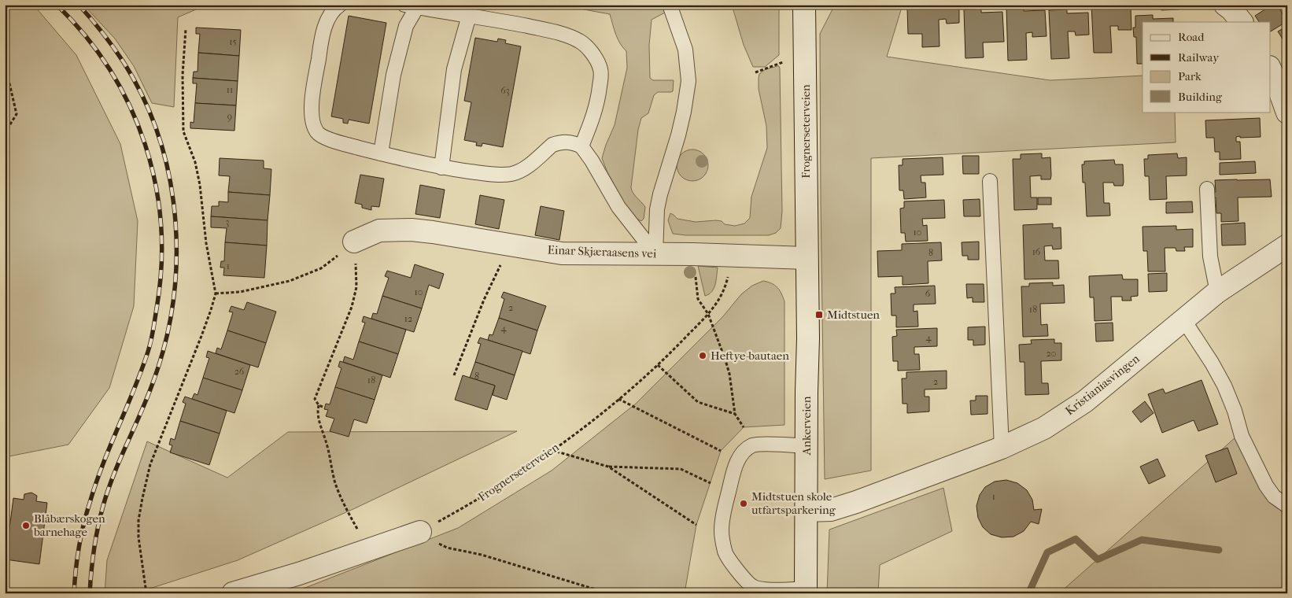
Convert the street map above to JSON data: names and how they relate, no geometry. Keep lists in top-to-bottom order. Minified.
{"streets":{"street":["Frognerseterveien","Einar Skjæraasens vei","Kristianiasvingen","Ankerveien"]},"crossings":[["Frognerseterveien","Einar Skjæraasens vei"],["Frognerseterveien","Ankerveien"],["Einar Skjæraasens vei","Ankerveien"],["Kristianiasvingen","Ankerveien"]],"places":{"transit":["Midtstuen"],"other":["Heftye-bautaen","Midtstuen skole utfartsparkering","Blåbærskogen barnehage"]},"house_numbers":["15","11","63","9","3","10","16","8","1","10","6","2","18","12","4","4","20","26","8","18","2","1"],"legend":["Road","Railway","Park","Building"]}
